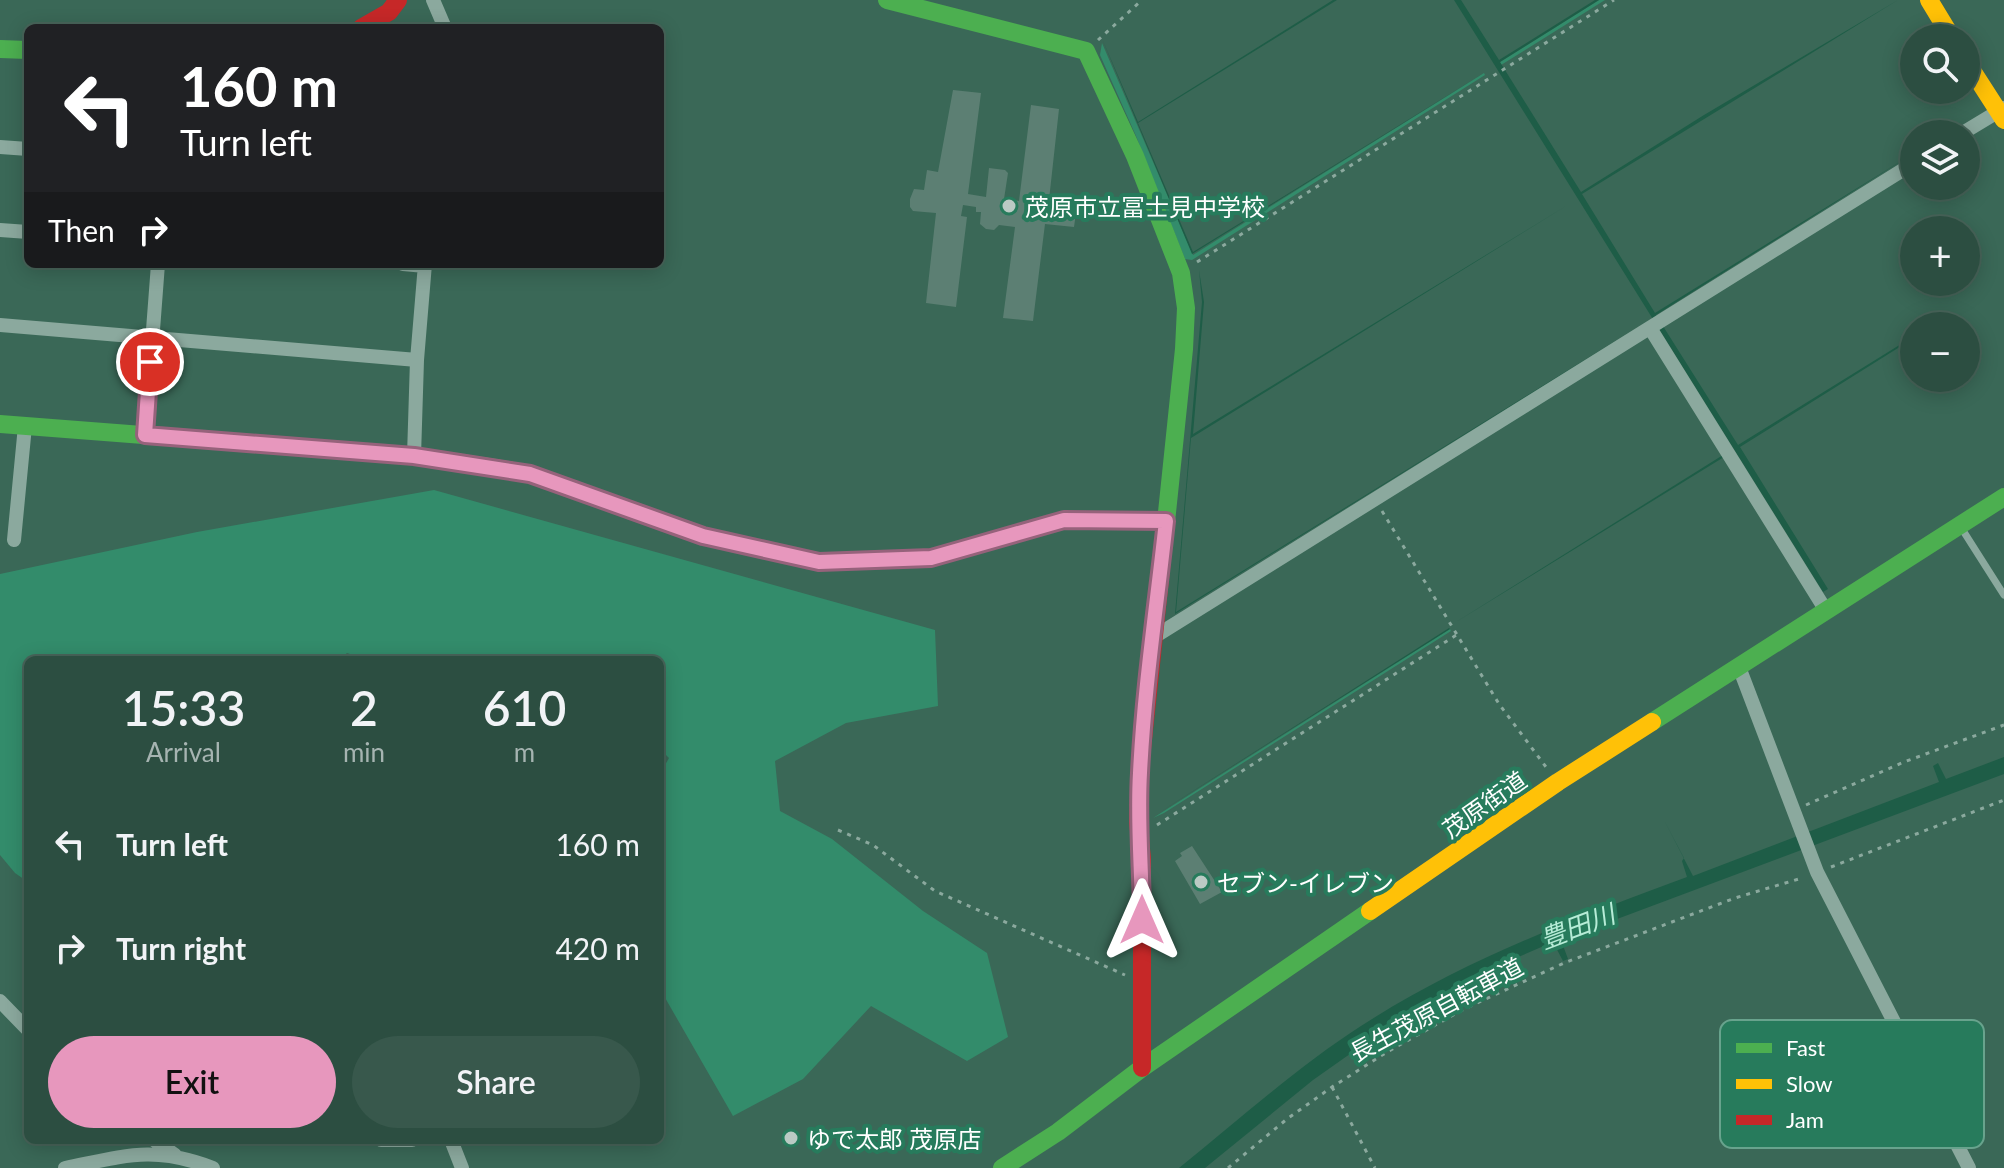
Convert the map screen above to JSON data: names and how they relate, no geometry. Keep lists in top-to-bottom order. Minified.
{"streets":{"street":["茂原街道"],"path":["長生茂原自転車道"]},"water":["豊田川"],"places":["茂原市立冨士見中学校","セブン-イレブン","ゆで太郎 茂原店"],"legend":["Fast","Slow","Jam"],"page":{"map_buttons":["+","−"],"turn":["160 m","Turn left"],"then":"Then","eta":["15:33","Arrival","2","min","610","m"],"list":[{"name":"Turn left","value":"160 m"},{"name":"Turn right","value":"420 m"}],"buttons":["Exit","Share"]}}
